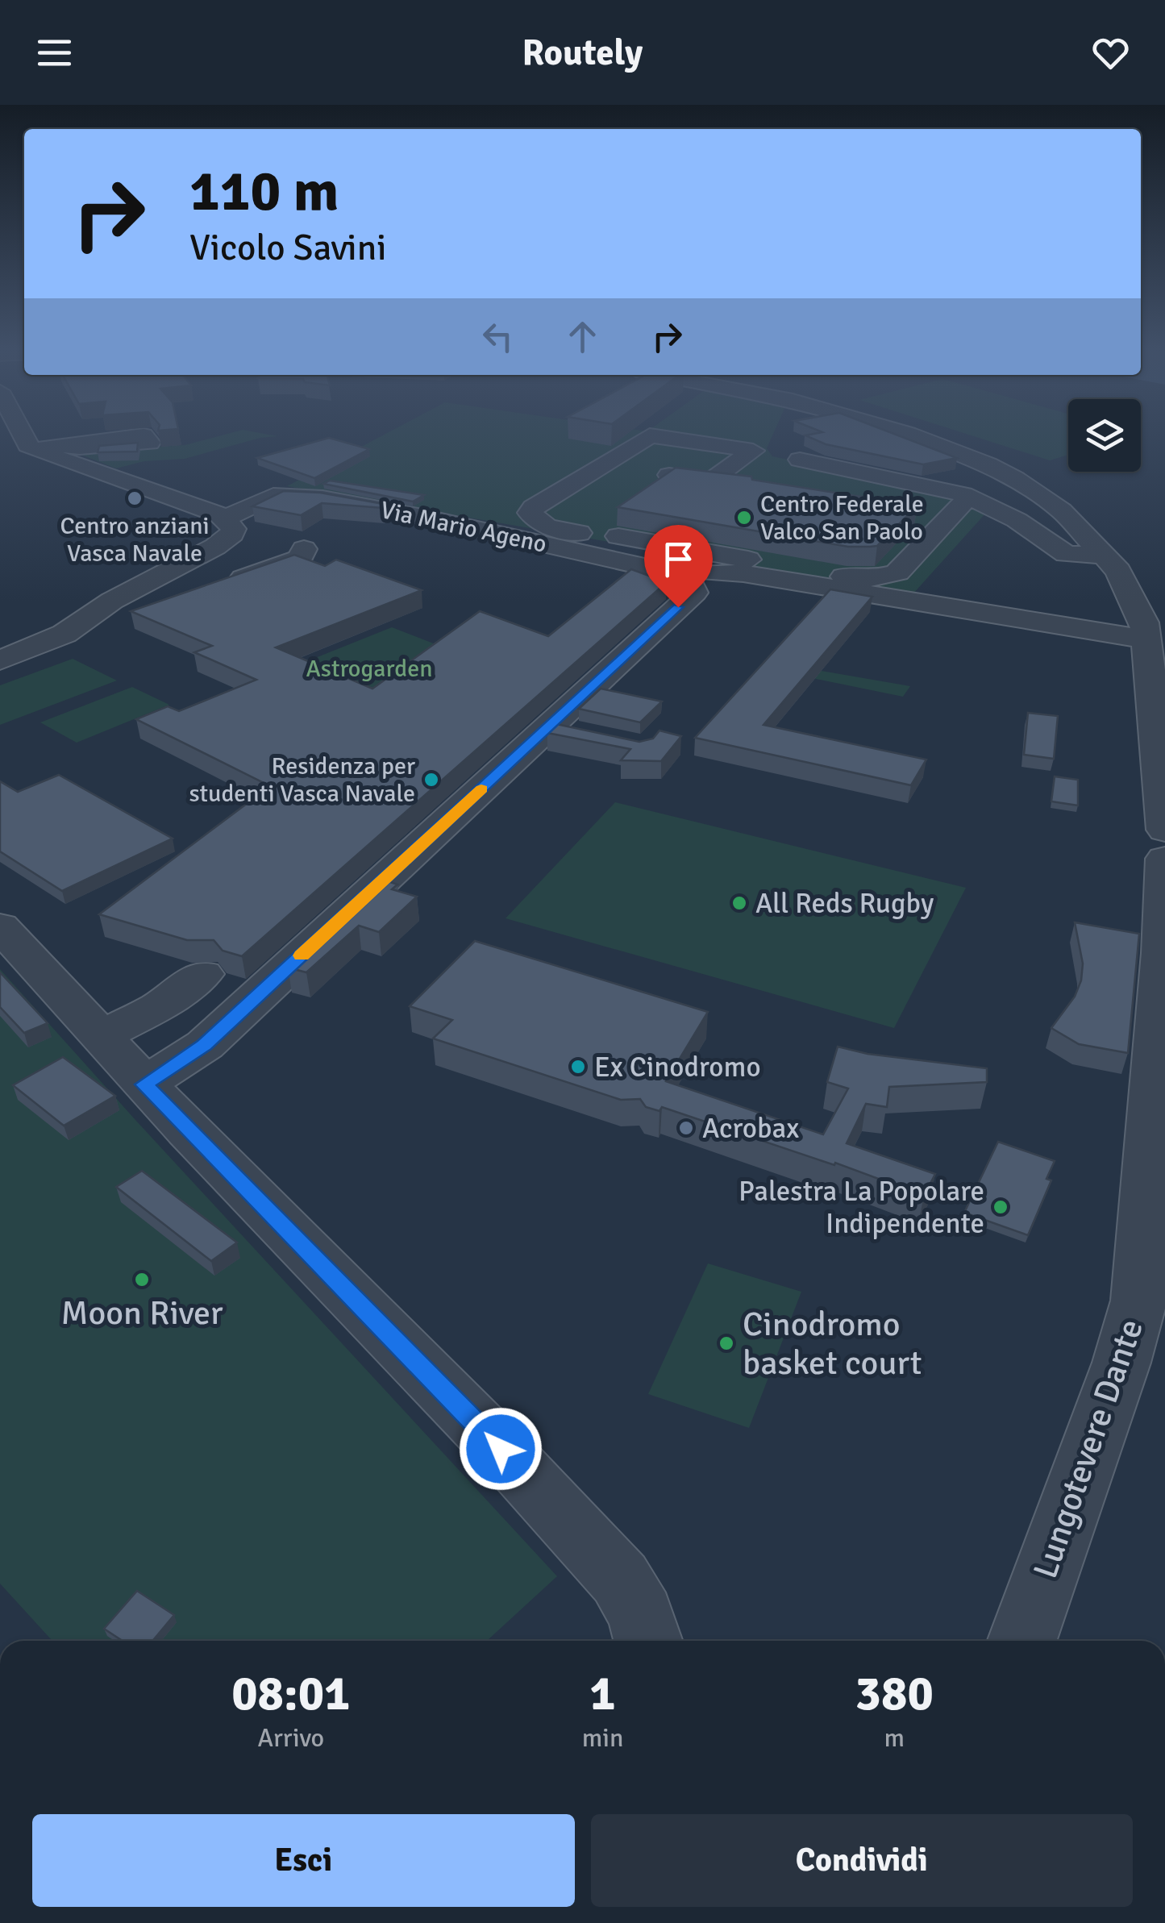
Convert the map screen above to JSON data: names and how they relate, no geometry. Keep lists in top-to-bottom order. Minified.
{"streets":{"street":["Via Mario Ageno","Lungotevere Dante"]},"parks":["Astrogarden"],"places":["Centro anziani Vasca Navale","Centro Federale Valco San Paolo","Residenza per studenti Vasca Navale","All Reds Rugby","Ex Cinodromo","Acrobax","Palestra La Popolare Indipendente","Moon River","Cinodromo basket court"],"page":{"header":"Routely","turn":["110 m","Vicolo Savini"],"eta":["08:01","Arrivo","1","min","380","m"],"buttons":["Esci","Condividi"]}}
